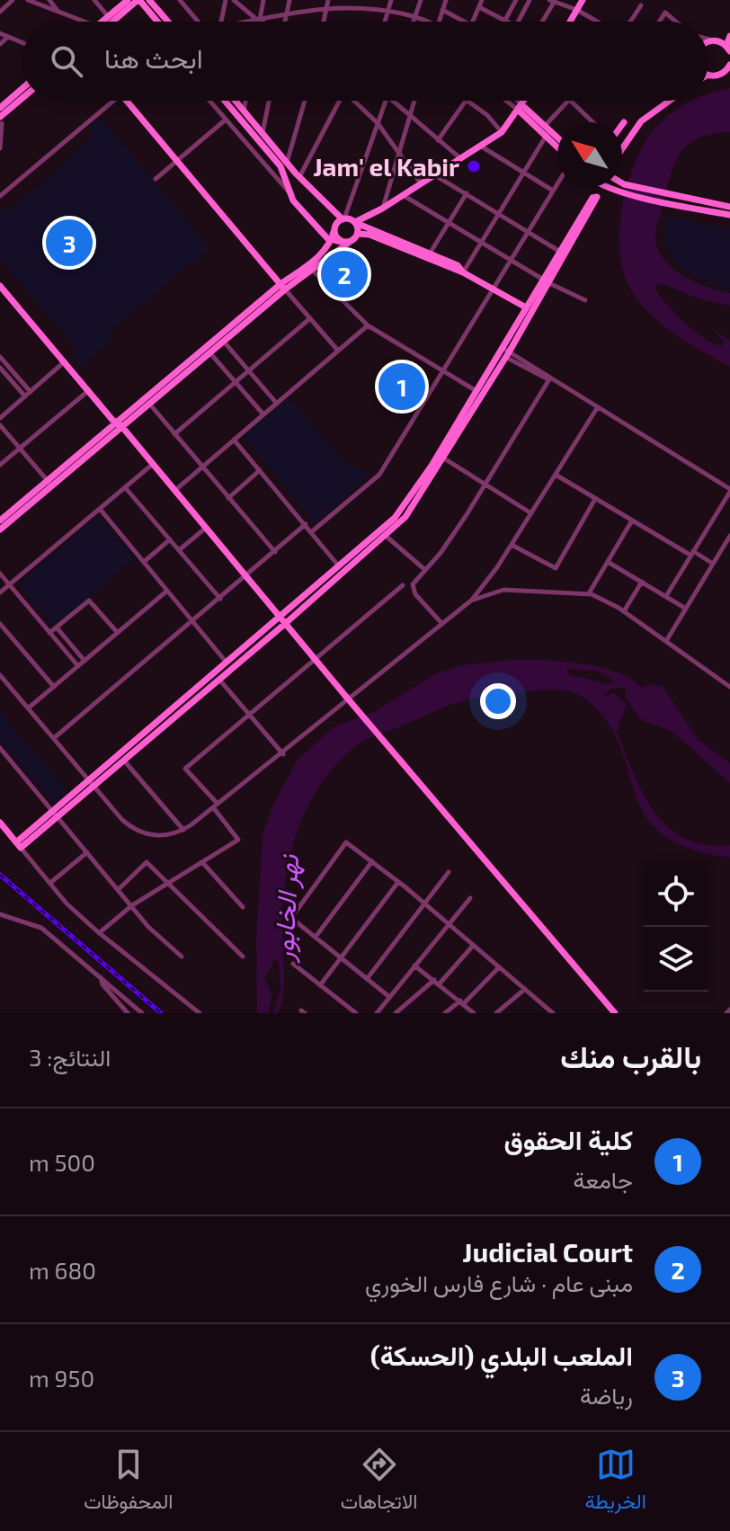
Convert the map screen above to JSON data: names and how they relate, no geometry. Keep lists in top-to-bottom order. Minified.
{"water":["نهر الخابور"],"places":["Jam' el Kabir"],"north":"top left","page":{"search":"ابحث هنا","pins":["3","2","1"],"heading":["بالقرب منك","النتائج: 3"],"list":[{"mark":"1","name":"كلية الحقوق","note":"جامعة","value":"500 m"},{"mark":"2","name":"Judicial Court","note":"مبنى عام · شارع فارس الخوري","value":"680 m"},{"mark":"3","name":"الملعب البلدي (الحسكة)","note":"رياضة","value":"950 m"}],"nav":["الخريطة","الاتجاهات","المحفوظات"]}}
